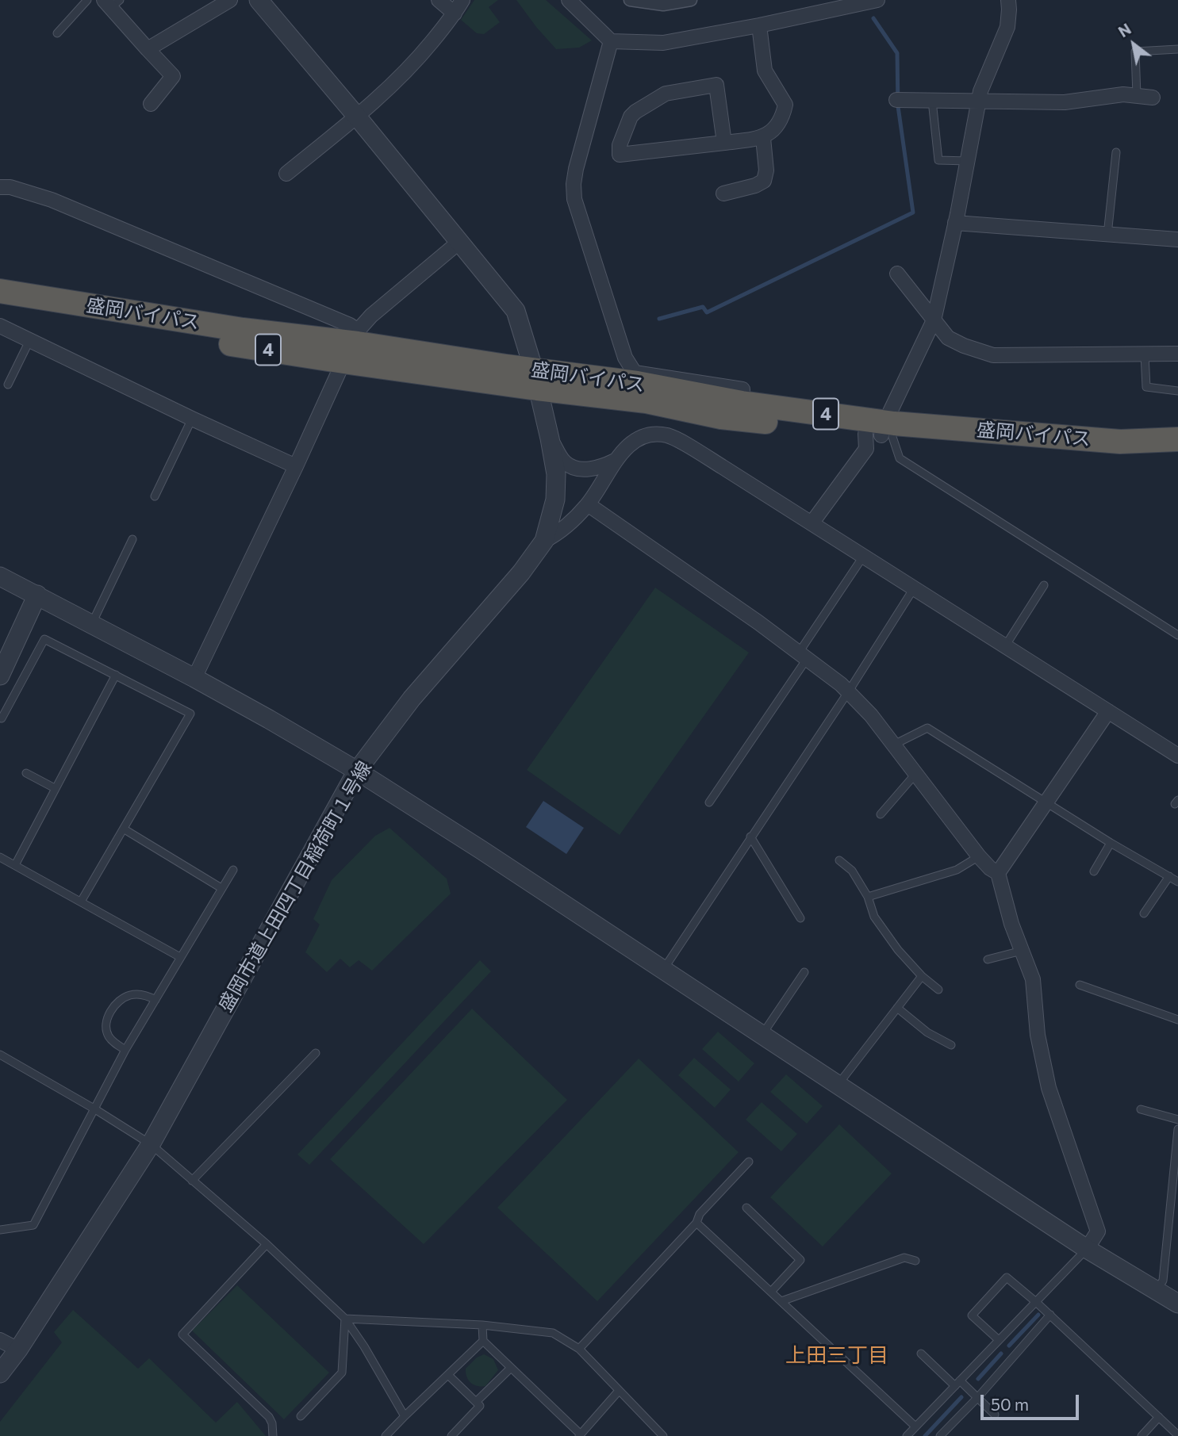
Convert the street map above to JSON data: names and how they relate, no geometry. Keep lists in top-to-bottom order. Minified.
{"streets":{"highway":["盛岡バイパス","4"],"street":["盛岡市道上田四丁目稲荷町１号線"]},"crossings":[["盛岡バイパス","盛岡市道上田四丁目稲荷町１号線"]],"districts":["上田三丁目"],"scale_bar":"50 m","north":"top left"}
